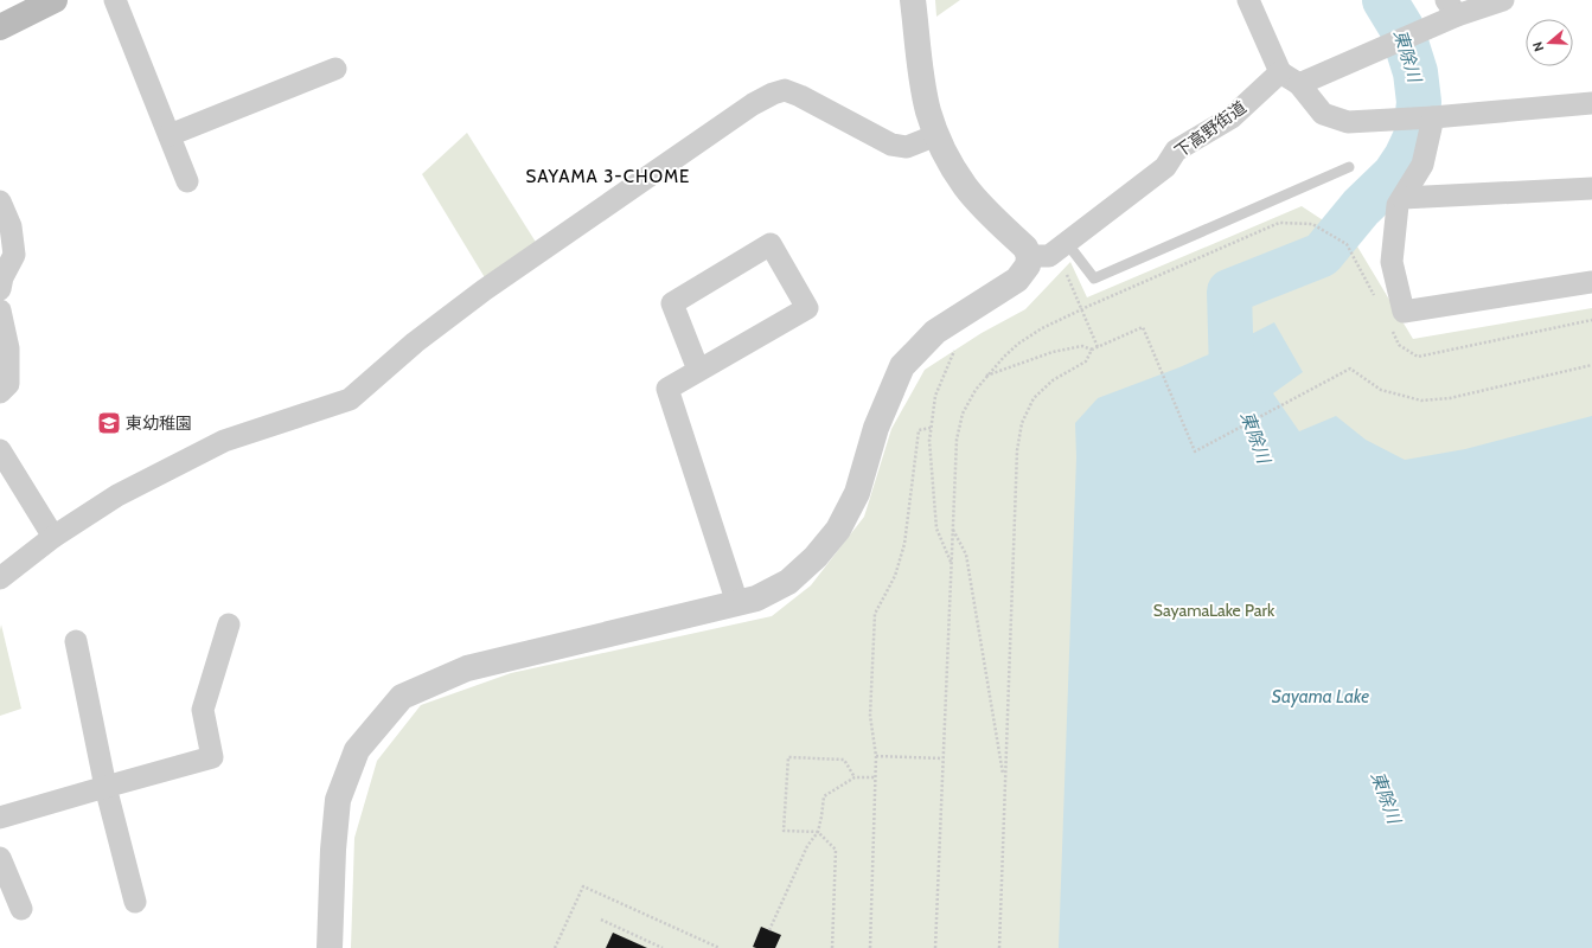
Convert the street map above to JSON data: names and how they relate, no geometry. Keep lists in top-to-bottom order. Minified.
{"streets":{"street":["下高野街道"]},"districts":["SAYAMA 3-CHOME"],"water":["東除川","Sayama Lake"],"parks":["SayamaLake Park"],"places":{"school or university":["東幼稚園"]},"north":"left"}
